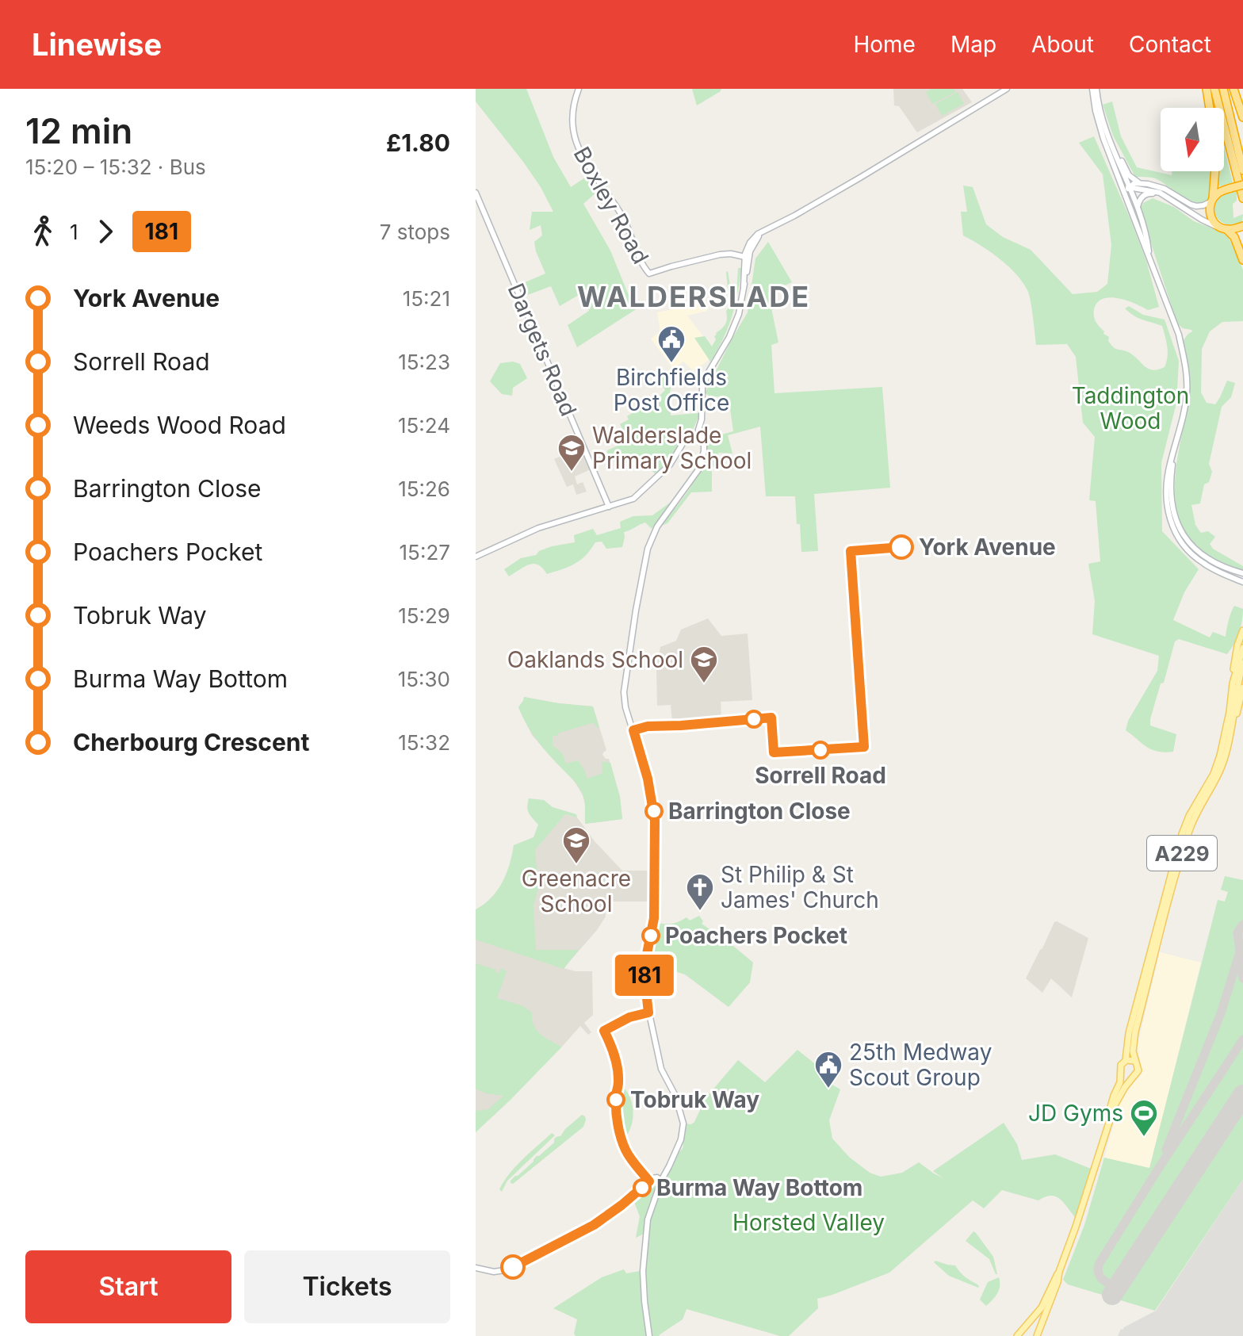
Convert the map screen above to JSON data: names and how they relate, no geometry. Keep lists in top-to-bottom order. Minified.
{"streets":{"main road":["A229"],"street":["Boxley Road","Dargets Road"]},"districts":["WALDERSLADE"],"parks":["Taddington Wood","Horsted Valley"],"places":{"public building":["Birchfields Post Office","25th Medway Scout Group"],"school or university":["Walderslade Primary School","Oaklands School","Greenacre School"],"other":["York Avenue","Sorrell Road","Barrington Close","Poachers Pocket","Tobruk Way","Burma Way Bottom"],"church":["St Philip & St James' Church"],"sports":["JD Gyms"]},"lines":["bus line 181"],"north":"bottom","page":{"header":"Linewise","nav":["Home","Map","About","Contact"],"heading":["12 min","15:20 – 15:32 · Bus","£1.80"],"on_map":"181","legs":["1","181","7 stops"],"list":[{"name":"York Avenue","value":"15:21"},{"name":"Sorrell Road","value":"15:23"},{"name":"Weeds Wood Road","value":"15:24"},{"name":"Barrington Close","value":"15:26"},{"name":"Poachers Pocket","value":"15:27"},{"name":"Tobruk Way","value":"15:29"},{"name":"Burma Way Bottom","value":"15:30"},{"name":"Cherbourg Crescent","value":"15:32"}],"buttons":["Start","Tickets"]}}
